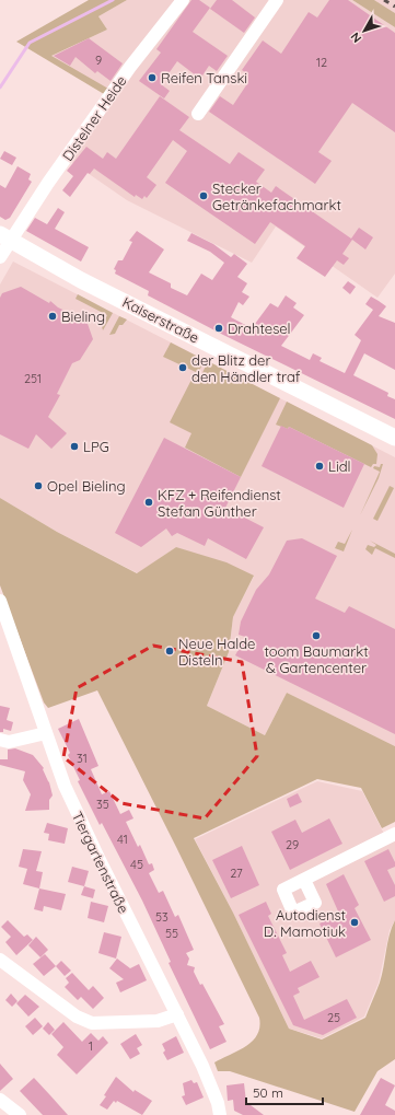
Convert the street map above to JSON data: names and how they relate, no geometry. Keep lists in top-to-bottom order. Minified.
{"streets":{"main road":["Kaiserstraße"],"street":["Distelner Heide","Tiergartenstraße"]},"crossings":[["Distelner Heide","Kaiserstraße"]],"places":["Reifen Tanski","Stecker Getränkefachmarkt","Bieling","Drahtesel","der Blitz der den Händler traf","LPG","Lidl","Opel Bieling","KFZ + Reifendienst Stefan Günther","toom Baumarkt & Gartencenter","Neue Halde Disteln","Autodienst D. Mamotiuk"],"house_numbers":["9","12","251","31","35","41","29","45","27","53","55","25","1"],"scale_bar":"50 m","north":"bottom left"}
